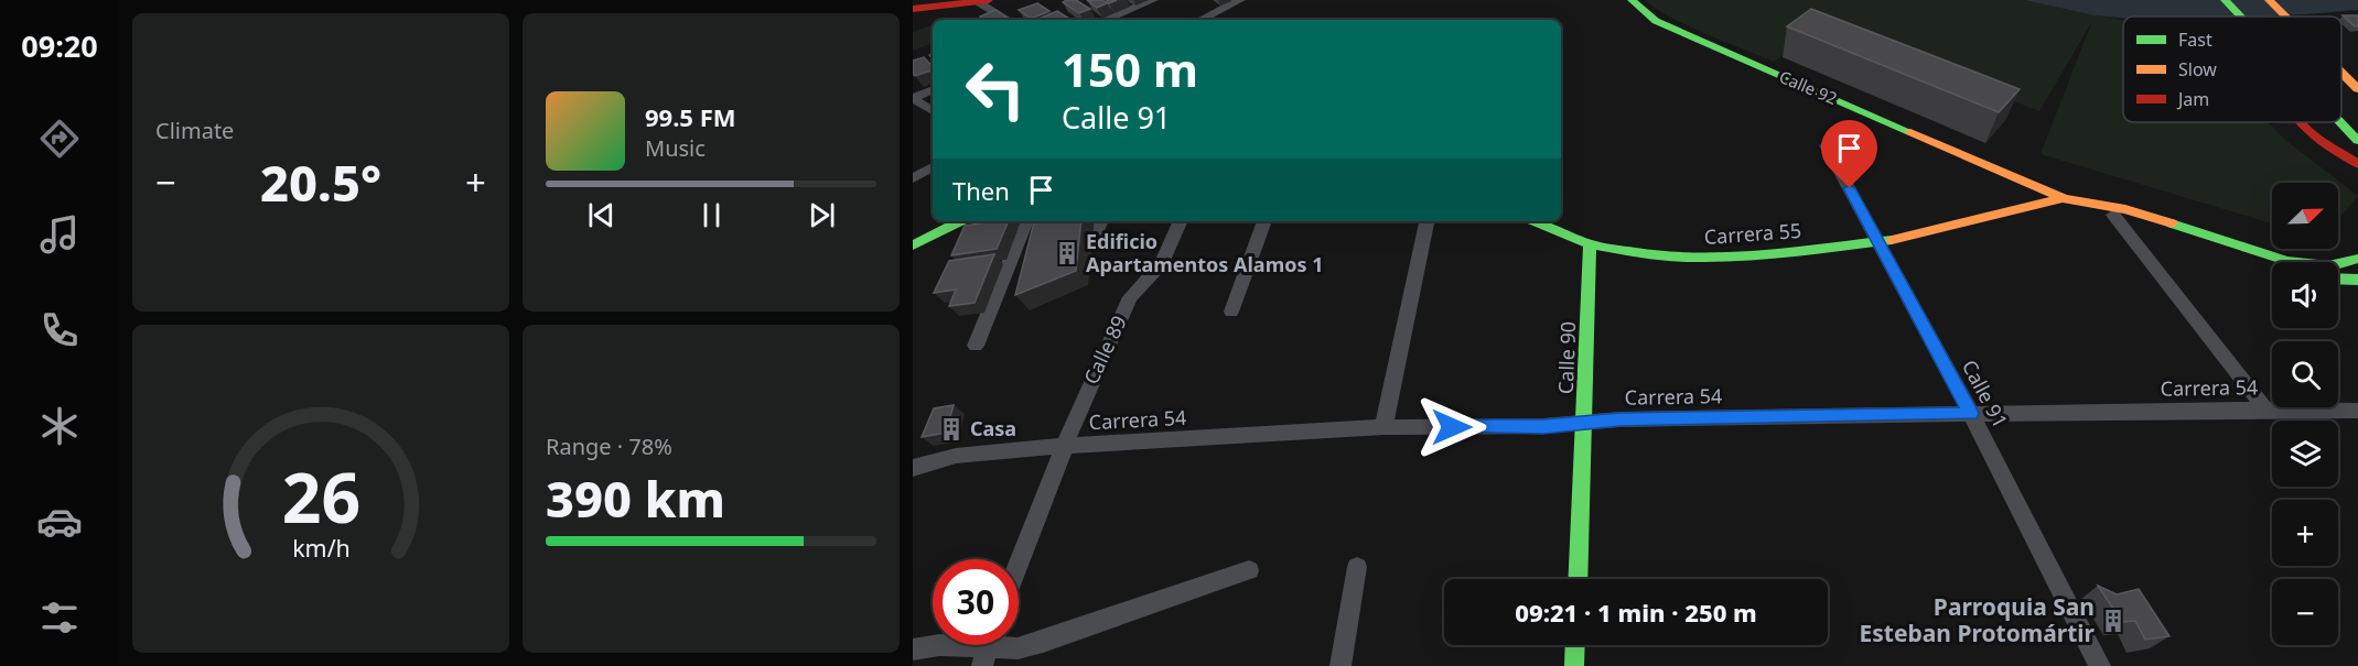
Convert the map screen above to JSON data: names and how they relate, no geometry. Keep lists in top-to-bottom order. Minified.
{"streets":{"main road":["Calle 92","Carrera 55","Calle 90"],"street":["Calle 89","Carrera 54","Calle 91"]},"crossings":[["Calle 92","Carrera 55"],["Carrera 55","Calle 90"],["Carrera 55","Calle 91"],["Calle 89","Carrera 54"],["Calle 90","Carrera 54"],["Carrera 54","Calle 91"]],"places":{"building":["Edificio Apartamentos Alamos 1","Casa","Parroquia San Esteban Protomártir"]},"legend":["Fast","Slow","Jam"],"north":"top right","page":{"tabs":"09:20","tile":["Climate",["Range · 78%","390 km"]],"turn":["150 m","Calle 91"],"song":["99.5 FM","Music"],"heat":["−","20.5°","+"],"then":"Then","map_buttons":["+","−"],"limit":"30","trip":"09:21 · 1 min · 250 m","gauge":["26","km/h"]}}
